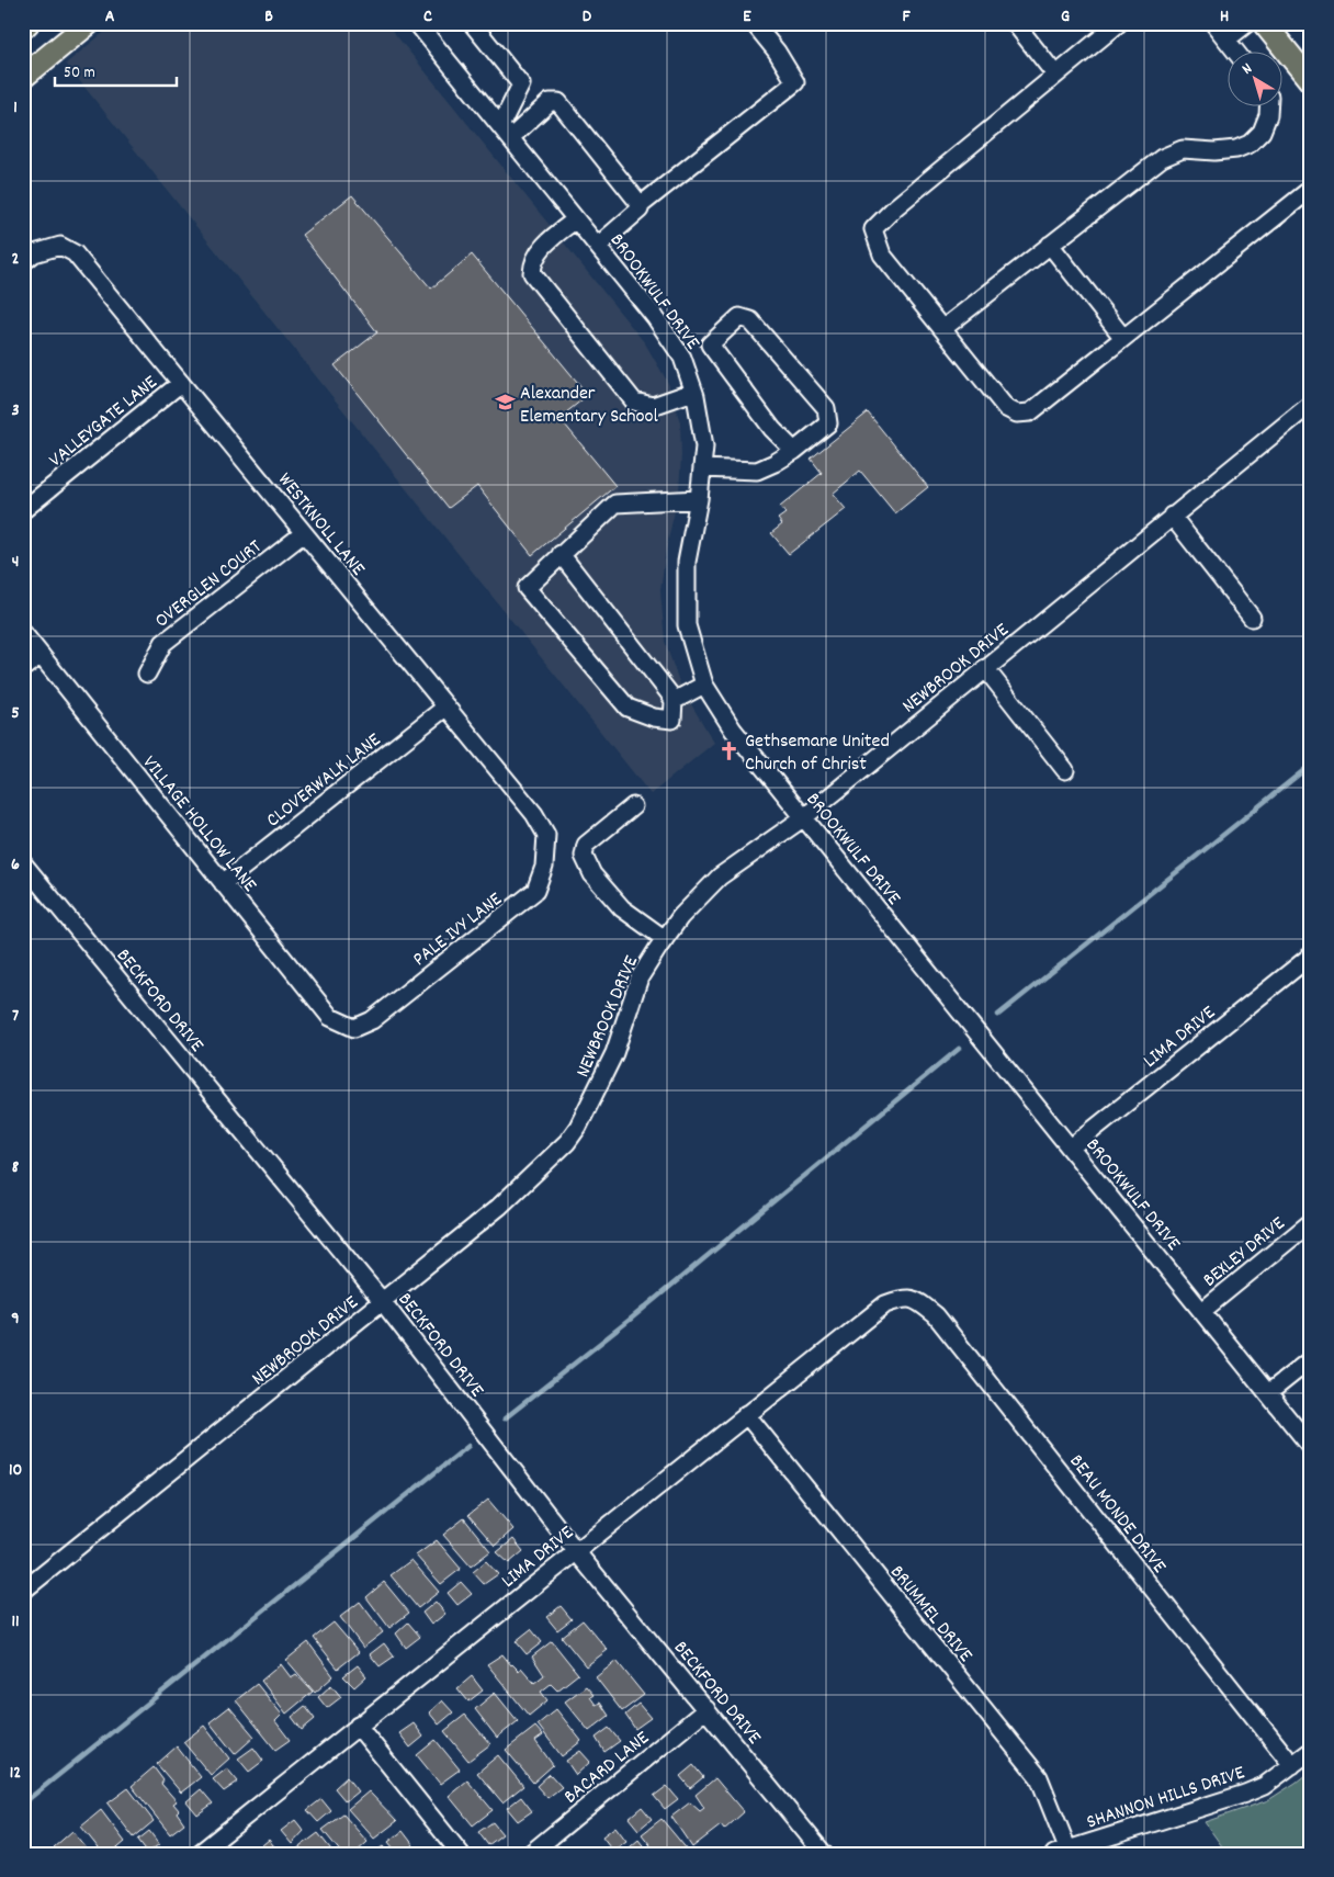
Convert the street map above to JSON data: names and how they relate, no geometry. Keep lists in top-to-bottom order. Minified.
{"streets":{"street":["BROOKWULF DRIVE","VALLEYGATE LANE","WESTKNOLL LANE","OVERGLEN COURT","NEWBROOK DRIVE","CLOVERWALK LANE","VILLAGE HOLLOW LANE","PALE IVY LANE","BECKFORD DRIVE","LIMA DRIVE","BEXLEY DRIVE","BEAU MONDE DRIVE","BRUMMEL DRIVE","BACARD LANE","SHANNON HILLS DRIVE"]},"crossings":[["BROOKWULF DRIVE","NEWBROOK DRIVE"],["BROOKWULF DRIVE","LIMA DRIVE"],["BROOKWULF DRIVE","BEXLEY DRIVE"],["VALLEYGATE LANE","WESTKNOLL LANE"],["WESTKNOLL LANE","OVERGLEN COURT"],["WESTKNOLL LANE","CLOVERWALK LANE"],["WESTKNOLL LANE","PALE IVY LANE"],["NEWBROOK DRIVE","BECKFORD DRIVE"],["CLOVERWALK LANE","VILLAGE HOLLOW LANE"],["VILLAGE HOLLOW LANE","PALE IVY LANE"],["BECKFORD DRIVE","LIMA DRIVE"],["BECKFORD DRIVE","BACARD LANE"],["LIMA DRIVE","BEAU MONDE DRIVE"],["LIMA DRIVE","BRUMMEL DRIVE"],["BEAU MONDE DRIVE","SHANNON HILLS DRIVE"],["BRUMMEL DRIVE","SHANNON HILLS DRIVE"]],"places":{"school or university":["Alexander Elementary School"],"church":["Gethsemane United Church of Christ"]},"scale_bar":"50 m","north":"top left","grid":{"columns":["A","B","C","D","E","F","G","H"],"rows":["1","2","3","4","5","6","7","8","9","10","11","12"]}}
